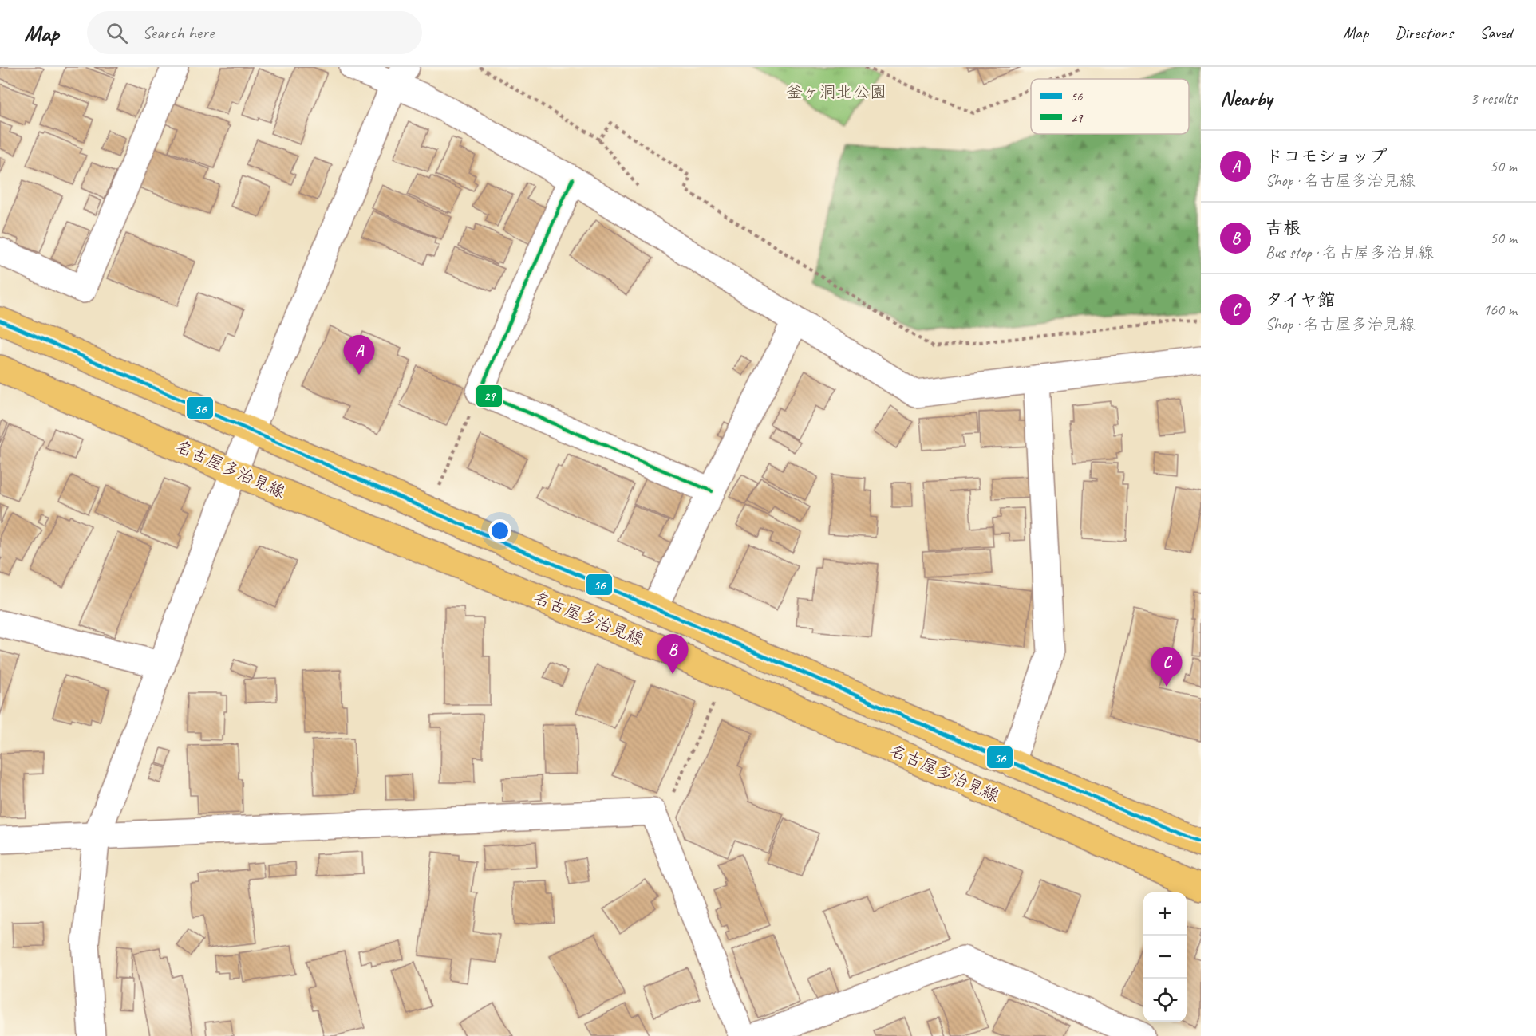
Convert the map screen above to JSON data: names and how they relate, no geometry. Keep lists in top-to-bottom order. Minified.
{"streets":{"main road":["名古屋多治見線"]},"parks":["釜ヶ洞北公園"],"lines":["transit line 29","transit line 56"],"legend":["56","29"],"page":{"header":"Map","search":"Search here","nav":["Map","Directions","Saved"],"heading":["Nearby","3 results"],"list":[{"mark":"A","name":"ドコモショップ","note":"Shop · 名古屋多治見線","value":"50 m"},{"mark":"B","name":"吉根","note":"Bus stop · 名古屋多治見線","value":"50 m"},{"mark":"C","name":"タイヤ館","note":"Shop · 名古屋多治見線","value":"160 m"}],"pins":["A","B","C"],"map_buttons":["+","−"]}}
